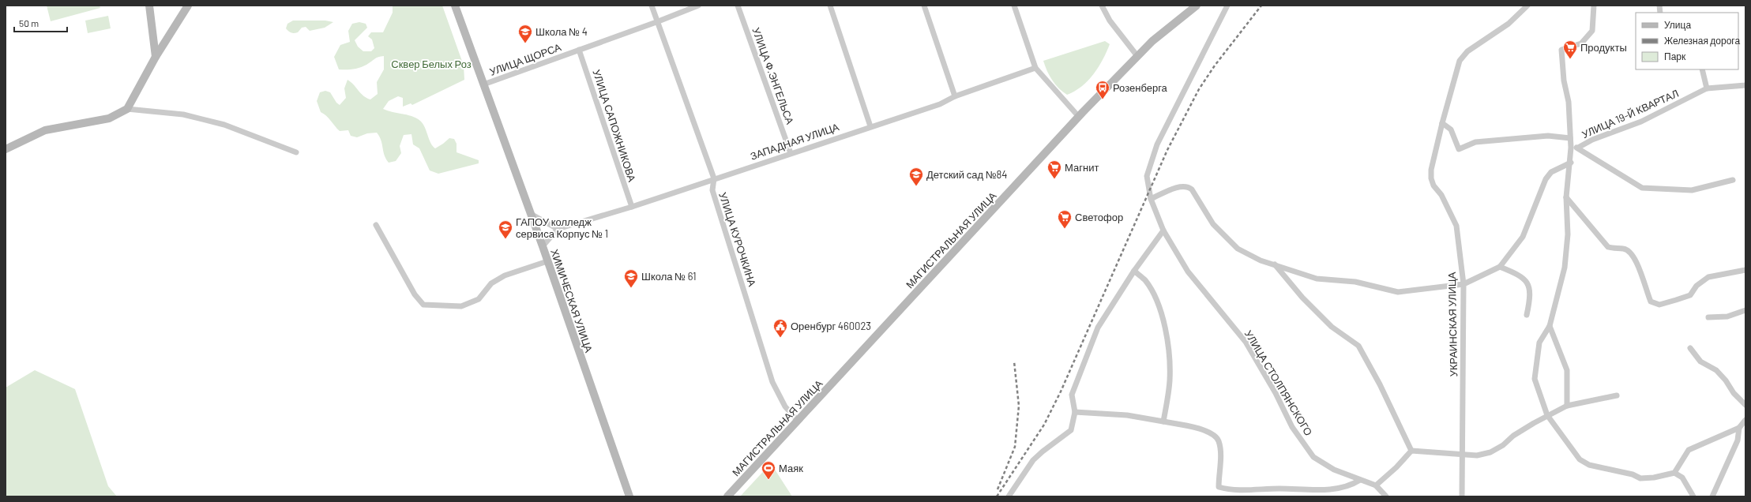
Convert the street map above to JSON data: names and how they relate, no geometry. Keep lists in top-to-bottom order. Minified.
{"streets":{"street":["УЛИЦА ЩОРСА","УЛИЦА Ф.ЭНГЕЛЬСА","УЛИЦА 19-Й КВАРТАЛ","УЛИЦА САПОЖНИКОВА","ЗАПАДНАЯ УЛИЦА","УЛИЦА КУРОЧКИНА","МАГИСТРАЛЬНАЯ УЛИЦА","ХИМИЧЕСКАЯ УЛИЦА","УКРАИНСКАЯ УЛИЦА","УЛИЦА СТОЛПЯНСКОГО"]},"crossings":[["УЛИЦА ЩОРСА","УЛИЦА САПОЖНИКОВА"],["УЛИЦА ЩОРСА","УЛИЦА КУРОЧКИНА"],["УЛИЦА ЩОРСА","ХИМИЧЕСКАЯ УЛИЦА"],["УЛИЦА Ф.ЭНГЕЛЬСА","ЗАПАДНАЯ УЛИЦА"],["УЛИЦА 19-Й КВАРТАЛ","УКРАИНСКАЯ УЛИЦА"],["УЛИЦА САПОЖНИКОВА","ЗАПАДНАЯ УЛИЦА"],["ЗАПАДНАЯ УЛИЦА","УЛИЦА КУРОЧКИНА"],["УЛИЦА КУРОЧКИНА","МАГИСТРАЛЬНАЯ УЛИЦА"]],"parks":["Сквер Белых Роз"],"places":{"school or university":["Школа № 4","Детский сад №84","ГАПОУ колледж сервиса Корпус № 1","Школа № 61"],"supermarket":["Продукты","Магнит","Светофор"],"bus stop":["Розенберга"],"public building":["Оренбург 460023"],"sports":["Маяк"]},"legend":["Улица","Железная дорога","Парк"],"scale_bar":"50 m"}
